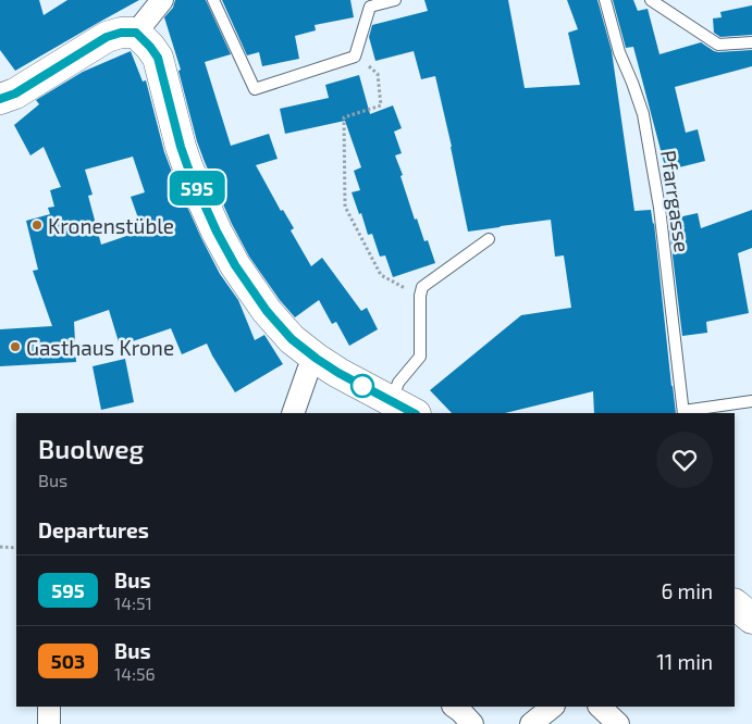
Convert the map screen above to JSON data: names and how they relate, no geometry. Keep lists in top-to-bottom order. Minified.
{"streets":{"lane":["Pfarrgasse"]},"places":["Kronenstüble","Gasthaus Krone"],"lines":["bus line 595"],"page":{"on_map":"595","heading":[["Buolweg","Bus"],"Departures"],"list":[{"mark":"595","name":"Bus","note":"14:51","value":"6 min"},{"mark":"503","name":"Bus","note":"14:56","value":"11 min"}]}}
